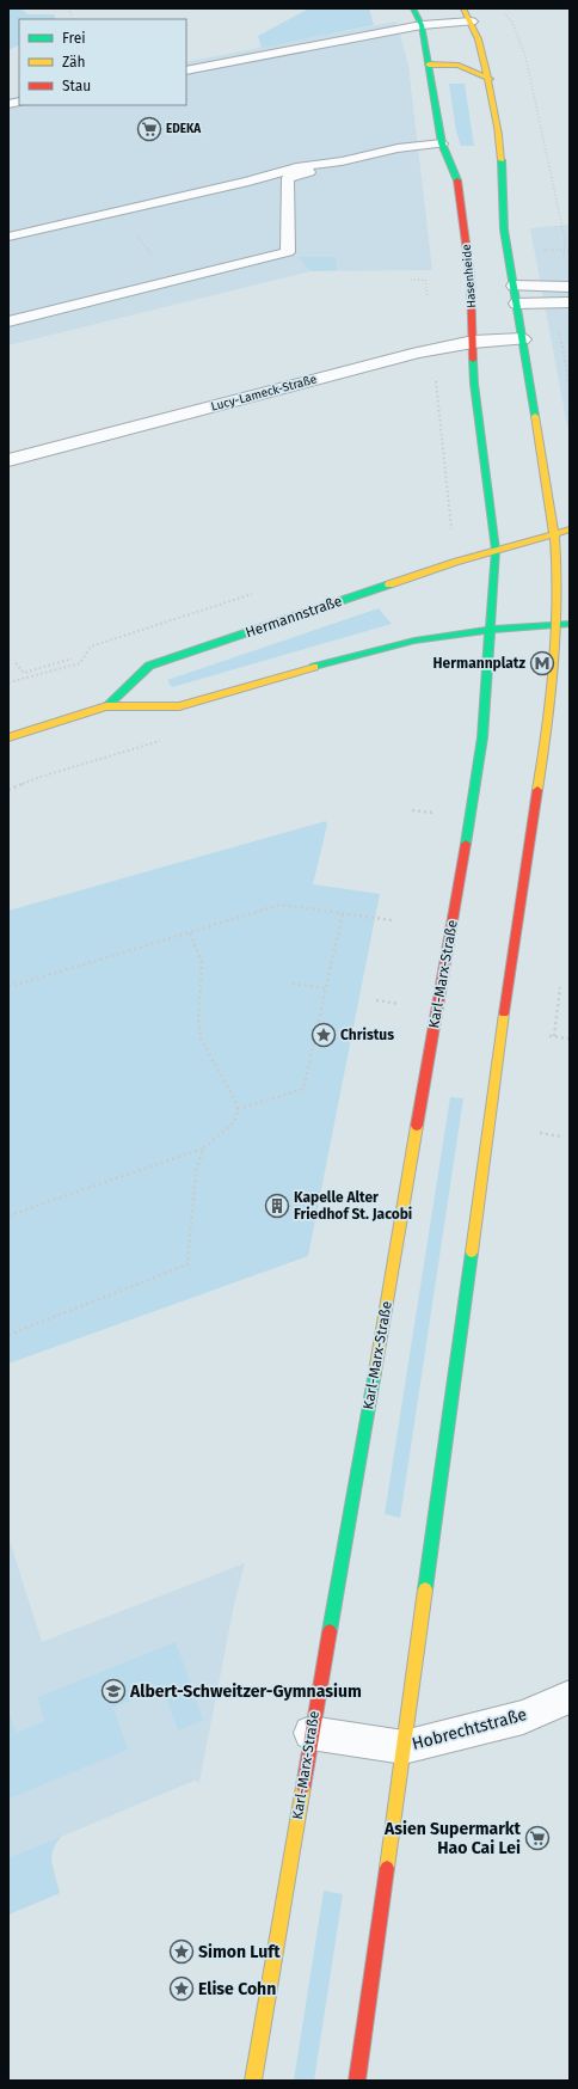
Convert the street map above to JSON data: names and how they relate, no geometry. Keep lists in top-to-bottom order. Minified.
{"streets":{"main road":["Hasenheide","Hermannstraße","Karl-Marx-Straße"],"street":["Lucy-Lameck-Straße","Hobrechtstraße"]},"crossings":[["Hasenheide","Lucy-Lameck-Straße"],["Hasenheide","Hermannstraße"],["Hermannstraße","Karl-Marx-Straße"],["Karl-Marx-Straße","Hobrechtstraße"]],"places":{"supermarket":["EDEKA","Asien Supermarkt Hao Cai Lei"],"metro station":["Hermannplatz"],"place":["Christus","Simon Luft","Elise Cohn"],"building":["Kapelle Alter Friedhof St. Jacobi"],"school or university":["Albert-Schweitzer-Gymnasium"]},"legend":["Frei","Zäh","Stau"]}
